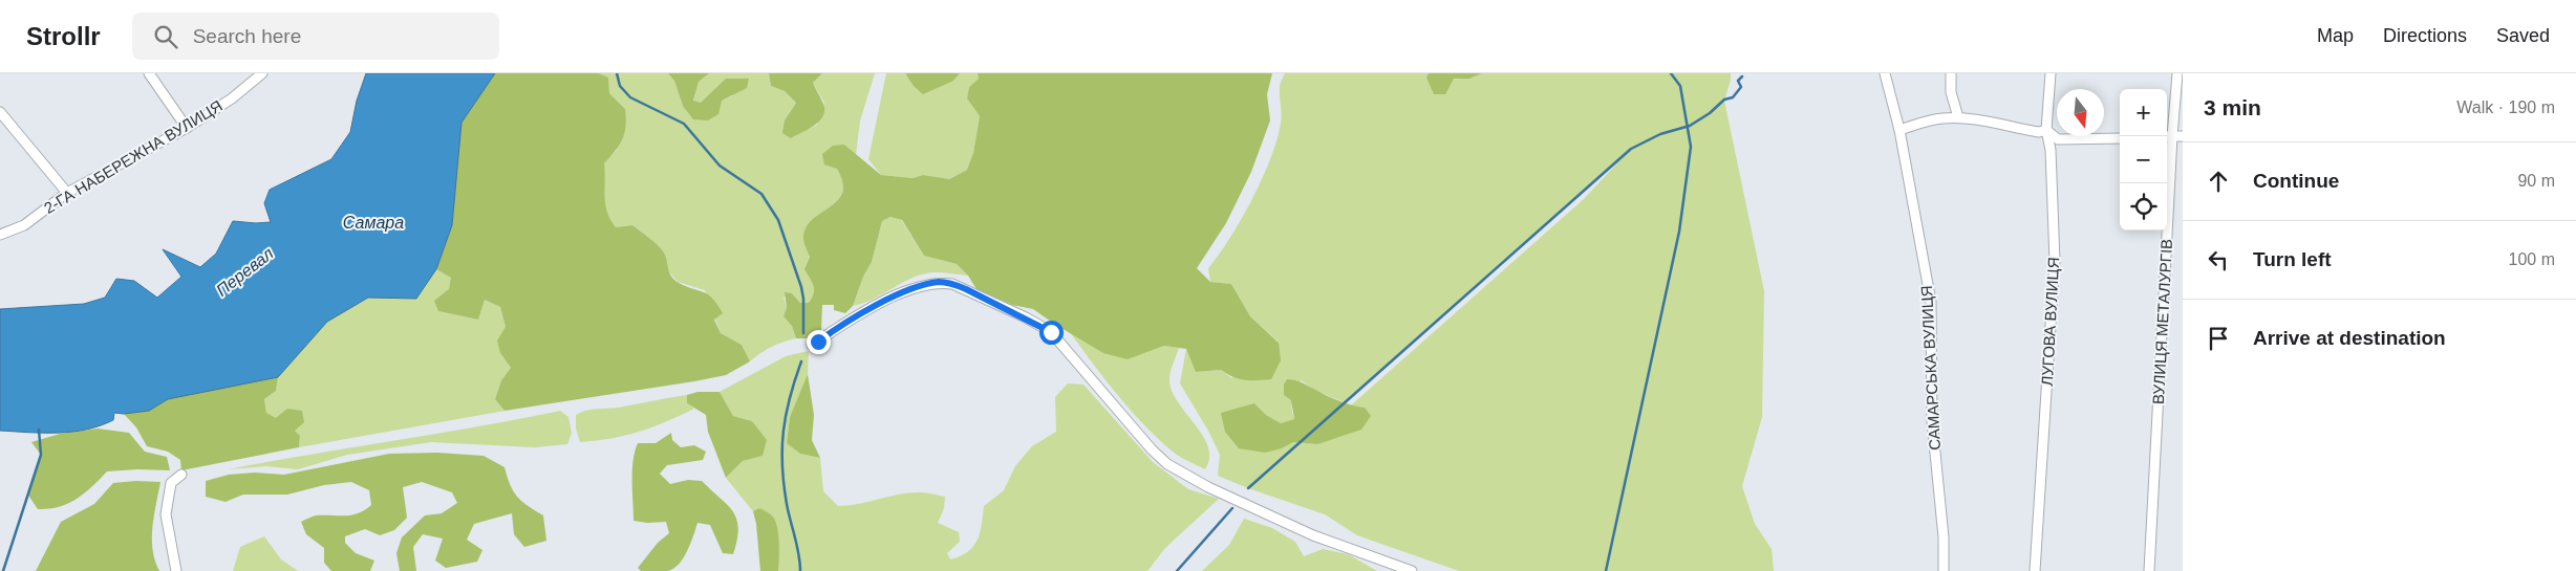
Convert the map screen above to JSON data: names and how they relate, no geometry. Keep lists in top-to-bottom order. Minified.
{"streets":{"street":["2-ГА НАБЕРЕЖНА ВУЛИЦЯ","ЛУГОВА ВУЛИЦЯ","ВУЛИЦЯ МЕТАЛУРГІВ","САМАРСЬКА ВУЛИЦЯ"]},"water":["Самара","Перевал"],"north":"bottom","page":{"header":"Strollr","search":"Search here","nav":["Map","Directions","Saved"],"heading":["3 min","Walk · 190 m"],"map_buttons":["+","−"],"list":[["Continue","90 m"],["Turn left","100 m"],"Arrive at destination"]}}
